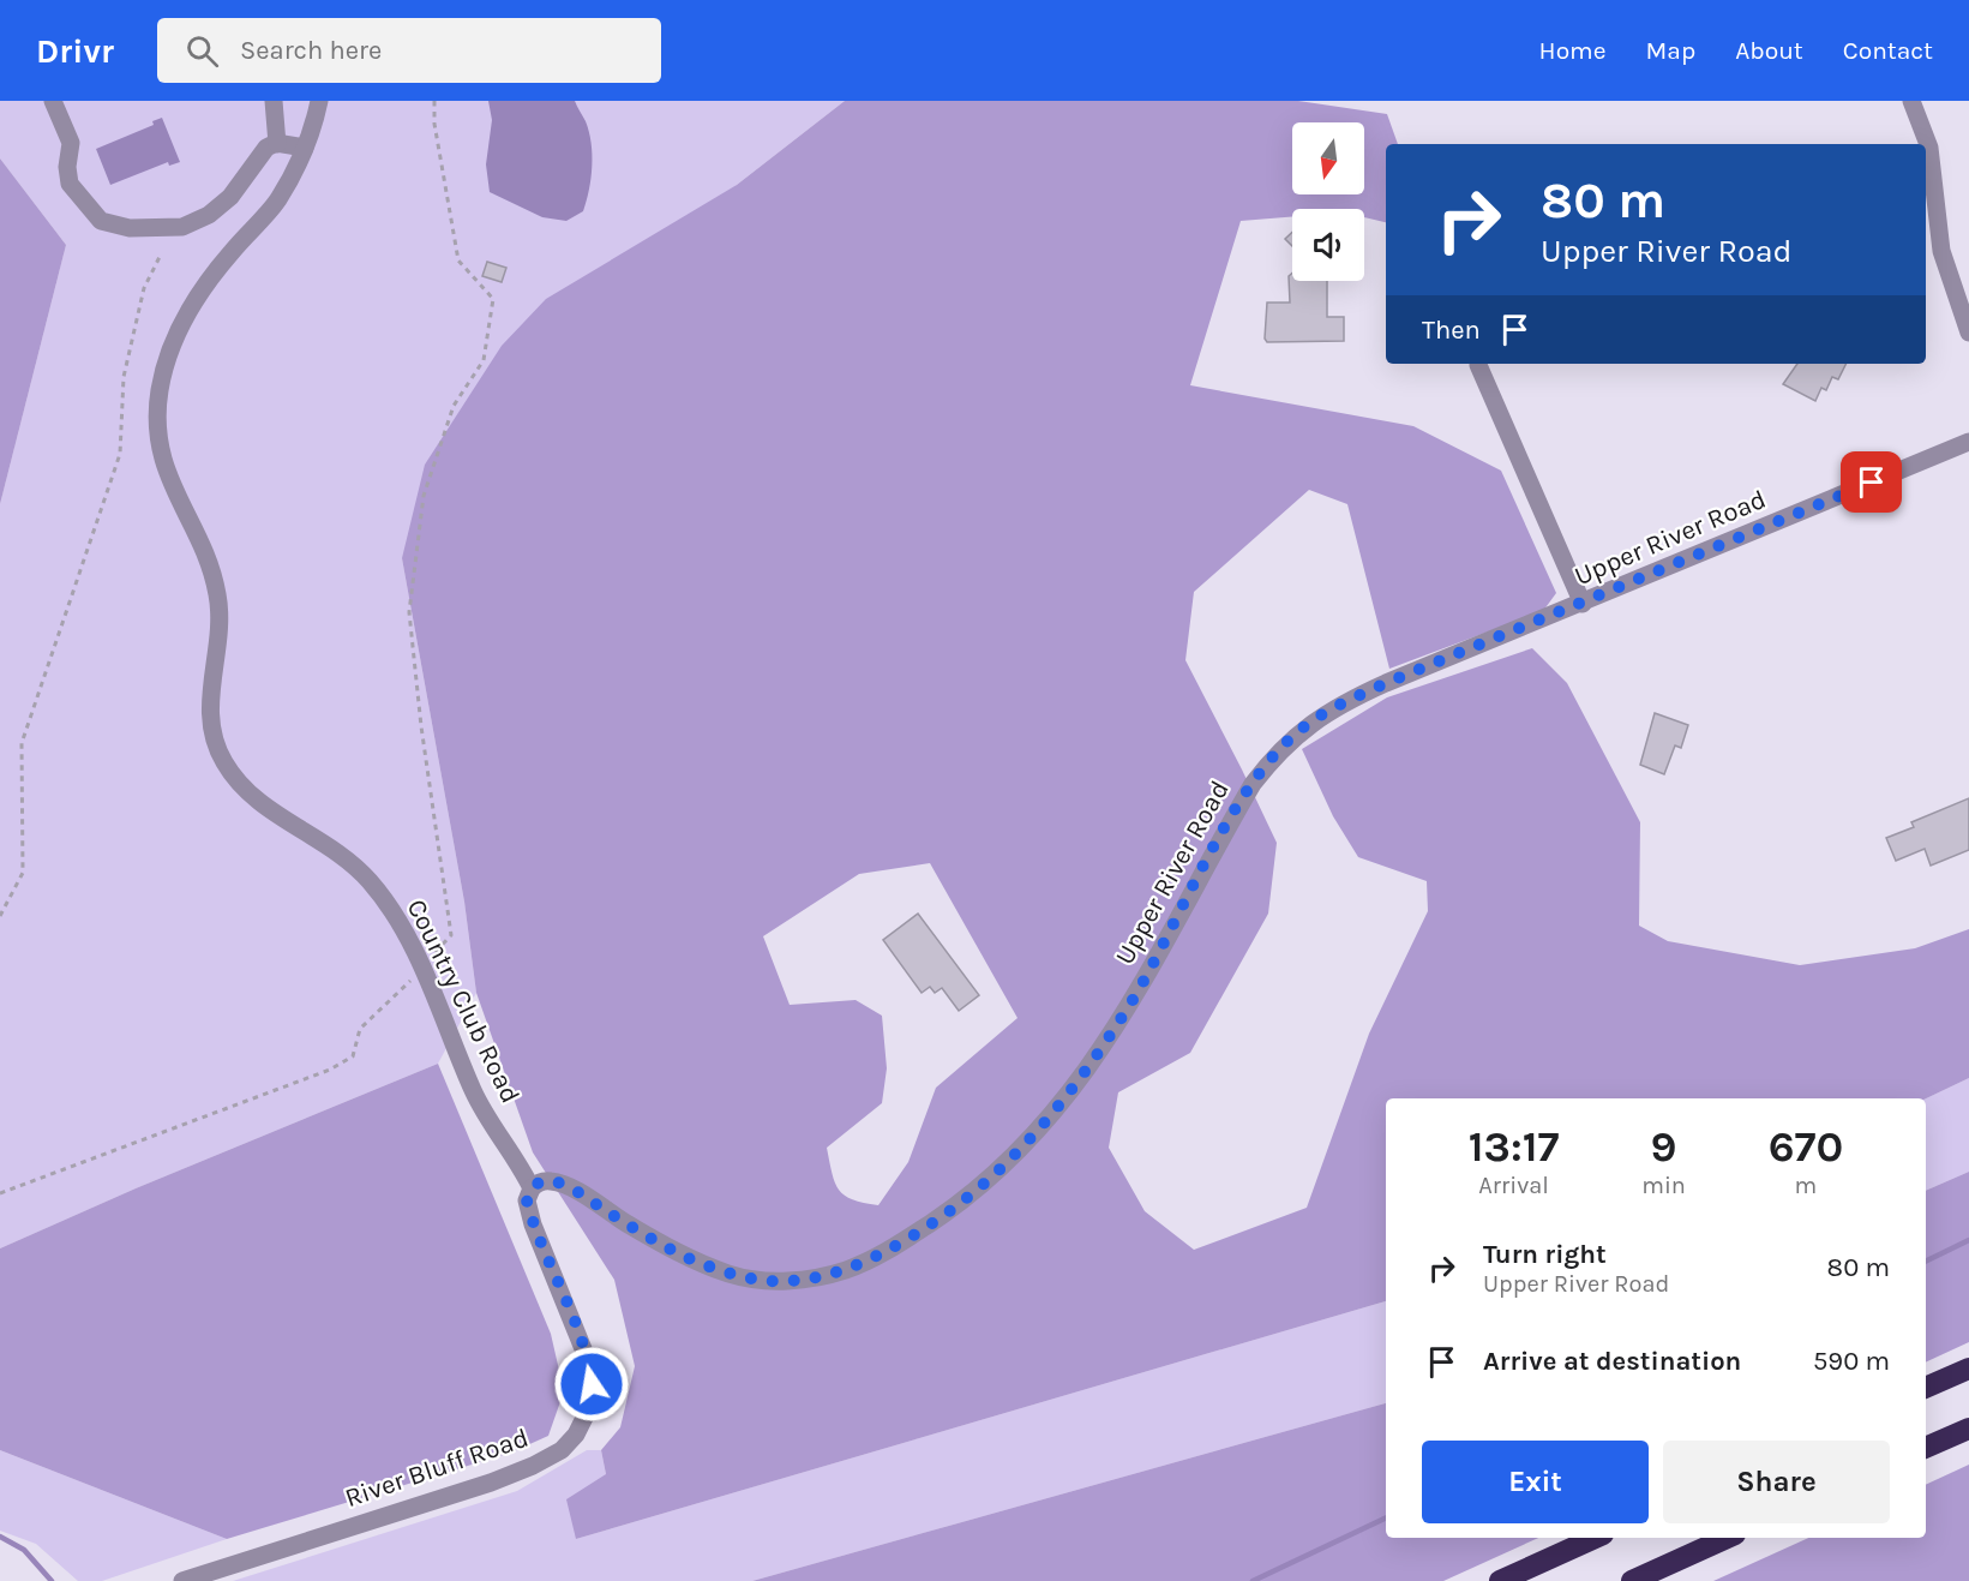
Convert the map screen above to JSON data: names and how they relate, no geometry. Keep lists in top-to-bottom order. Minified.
{"streets":{"street":["Upper River Road","Country Club Road","River Bluff Road"]},"crossings":[["Upper River Road","Country Club Road"],["Upper River Road","River Bluff Road"],["Country Club Road","River Bluff Road"]],"north":"bottom","page":{"header":"Drivr","search":"Search here","nav":["Home","Map","About","Contact"],"turn":["80 m","Upper River Road"],"then":"Then","eta":["13:17","Arrival","9","min","670","m"],"list":[{"name":"Turn right","note":"Upper River Road","value":"80 m"},{"name":"Arrive at destination","value":"590 m"}],"buttons":["Exit","Share"]}}
